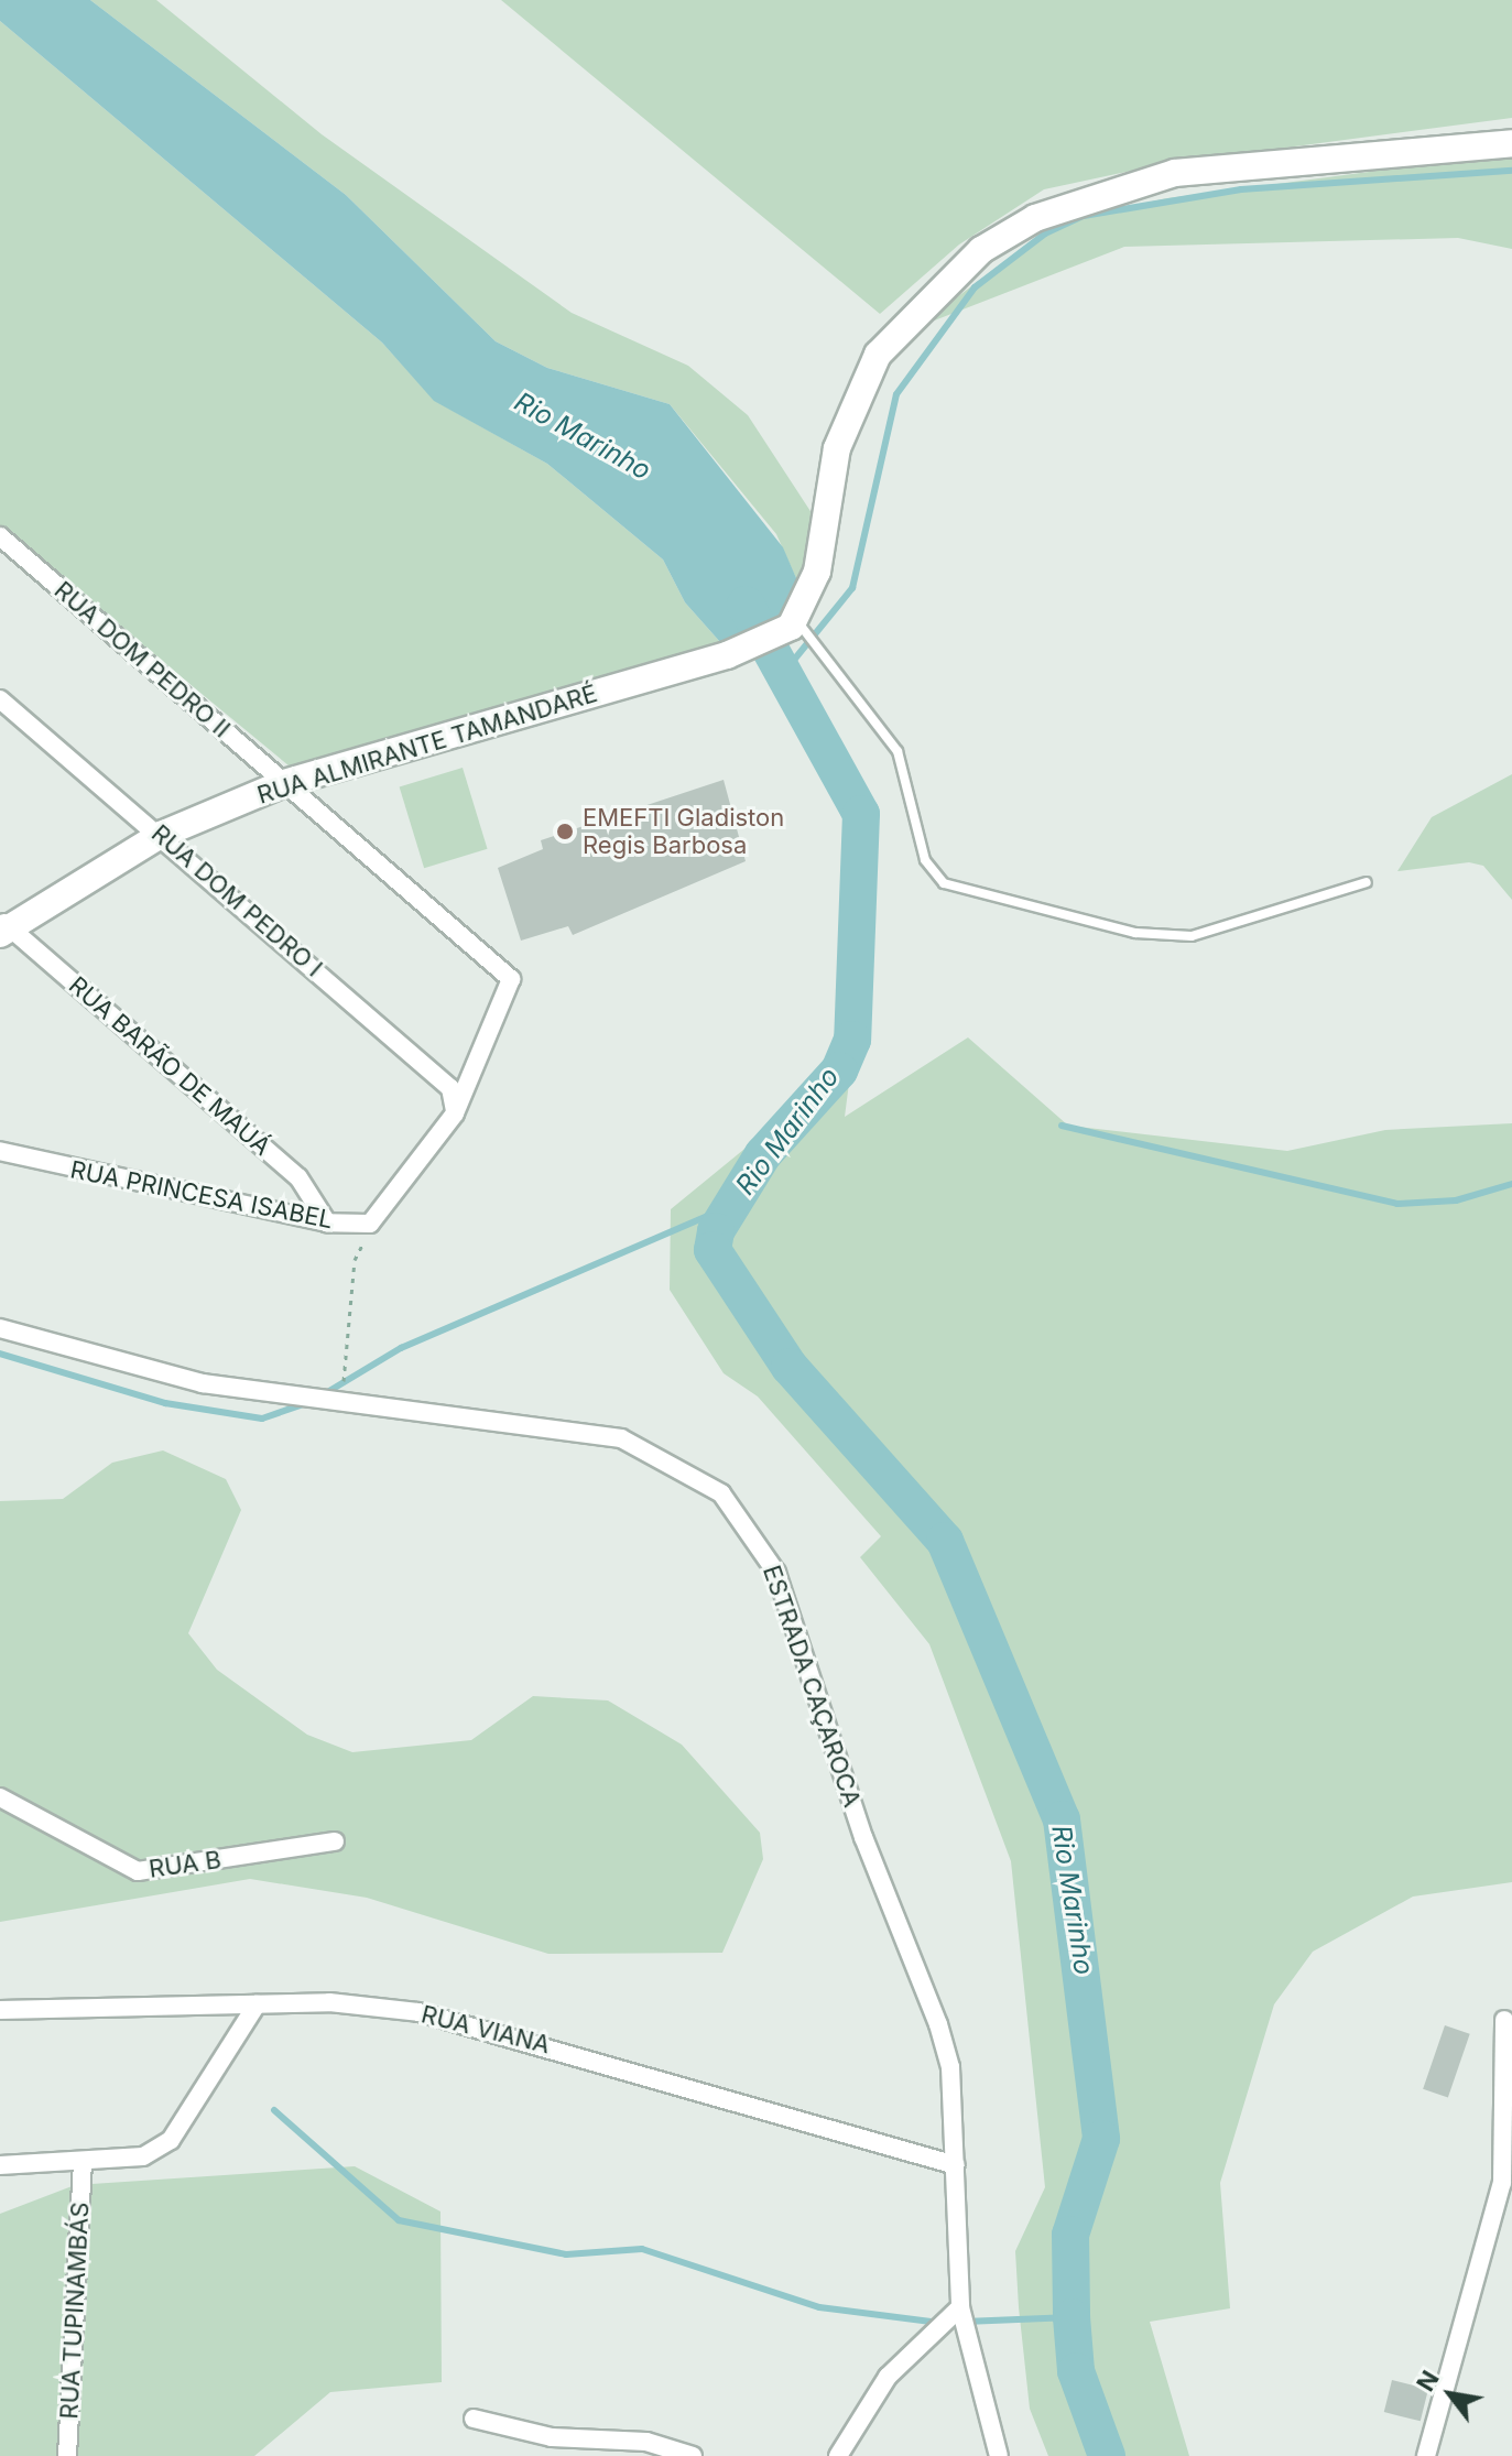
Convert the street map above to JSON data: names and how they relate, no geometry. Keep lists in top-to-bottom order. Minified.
{"streets":{"main road":["RUA ALMIRANTE TAMANDARÉ"],"street":["RUA DOM PEDRO II","RUA DOM PEDRO I","RUA BARÃO DE MAUÁ","RUA PRINCESA ISABEL","ESTRADA CAÇAROCA","RUA B","RUA VIANA","RUA TUPINAMBÁS"]},"crossings":[["RUA DOM PEDRO II","RUA ALMIRANTE TAMANDARÉ"],["RUA DOM PEDRO II","RUA DOM PEDRO I"],["RUA ALMIRANTE TAMANDARÉ","RUA DOM PEDRO I"],["RUA ALMIRANTE TAMANDARÉ","RUA BARÃO DE MAUÁ"],["RUA BARÃO DE MAUÁ","RUA PRINCESA ISABEL"],["ESTRADA CAÇAROCA","RUA VIANA"]],"water":["Rio Marinho"],"places":["EMEFTI Gladiston Regis Barbosa"],"north":"top left"}
